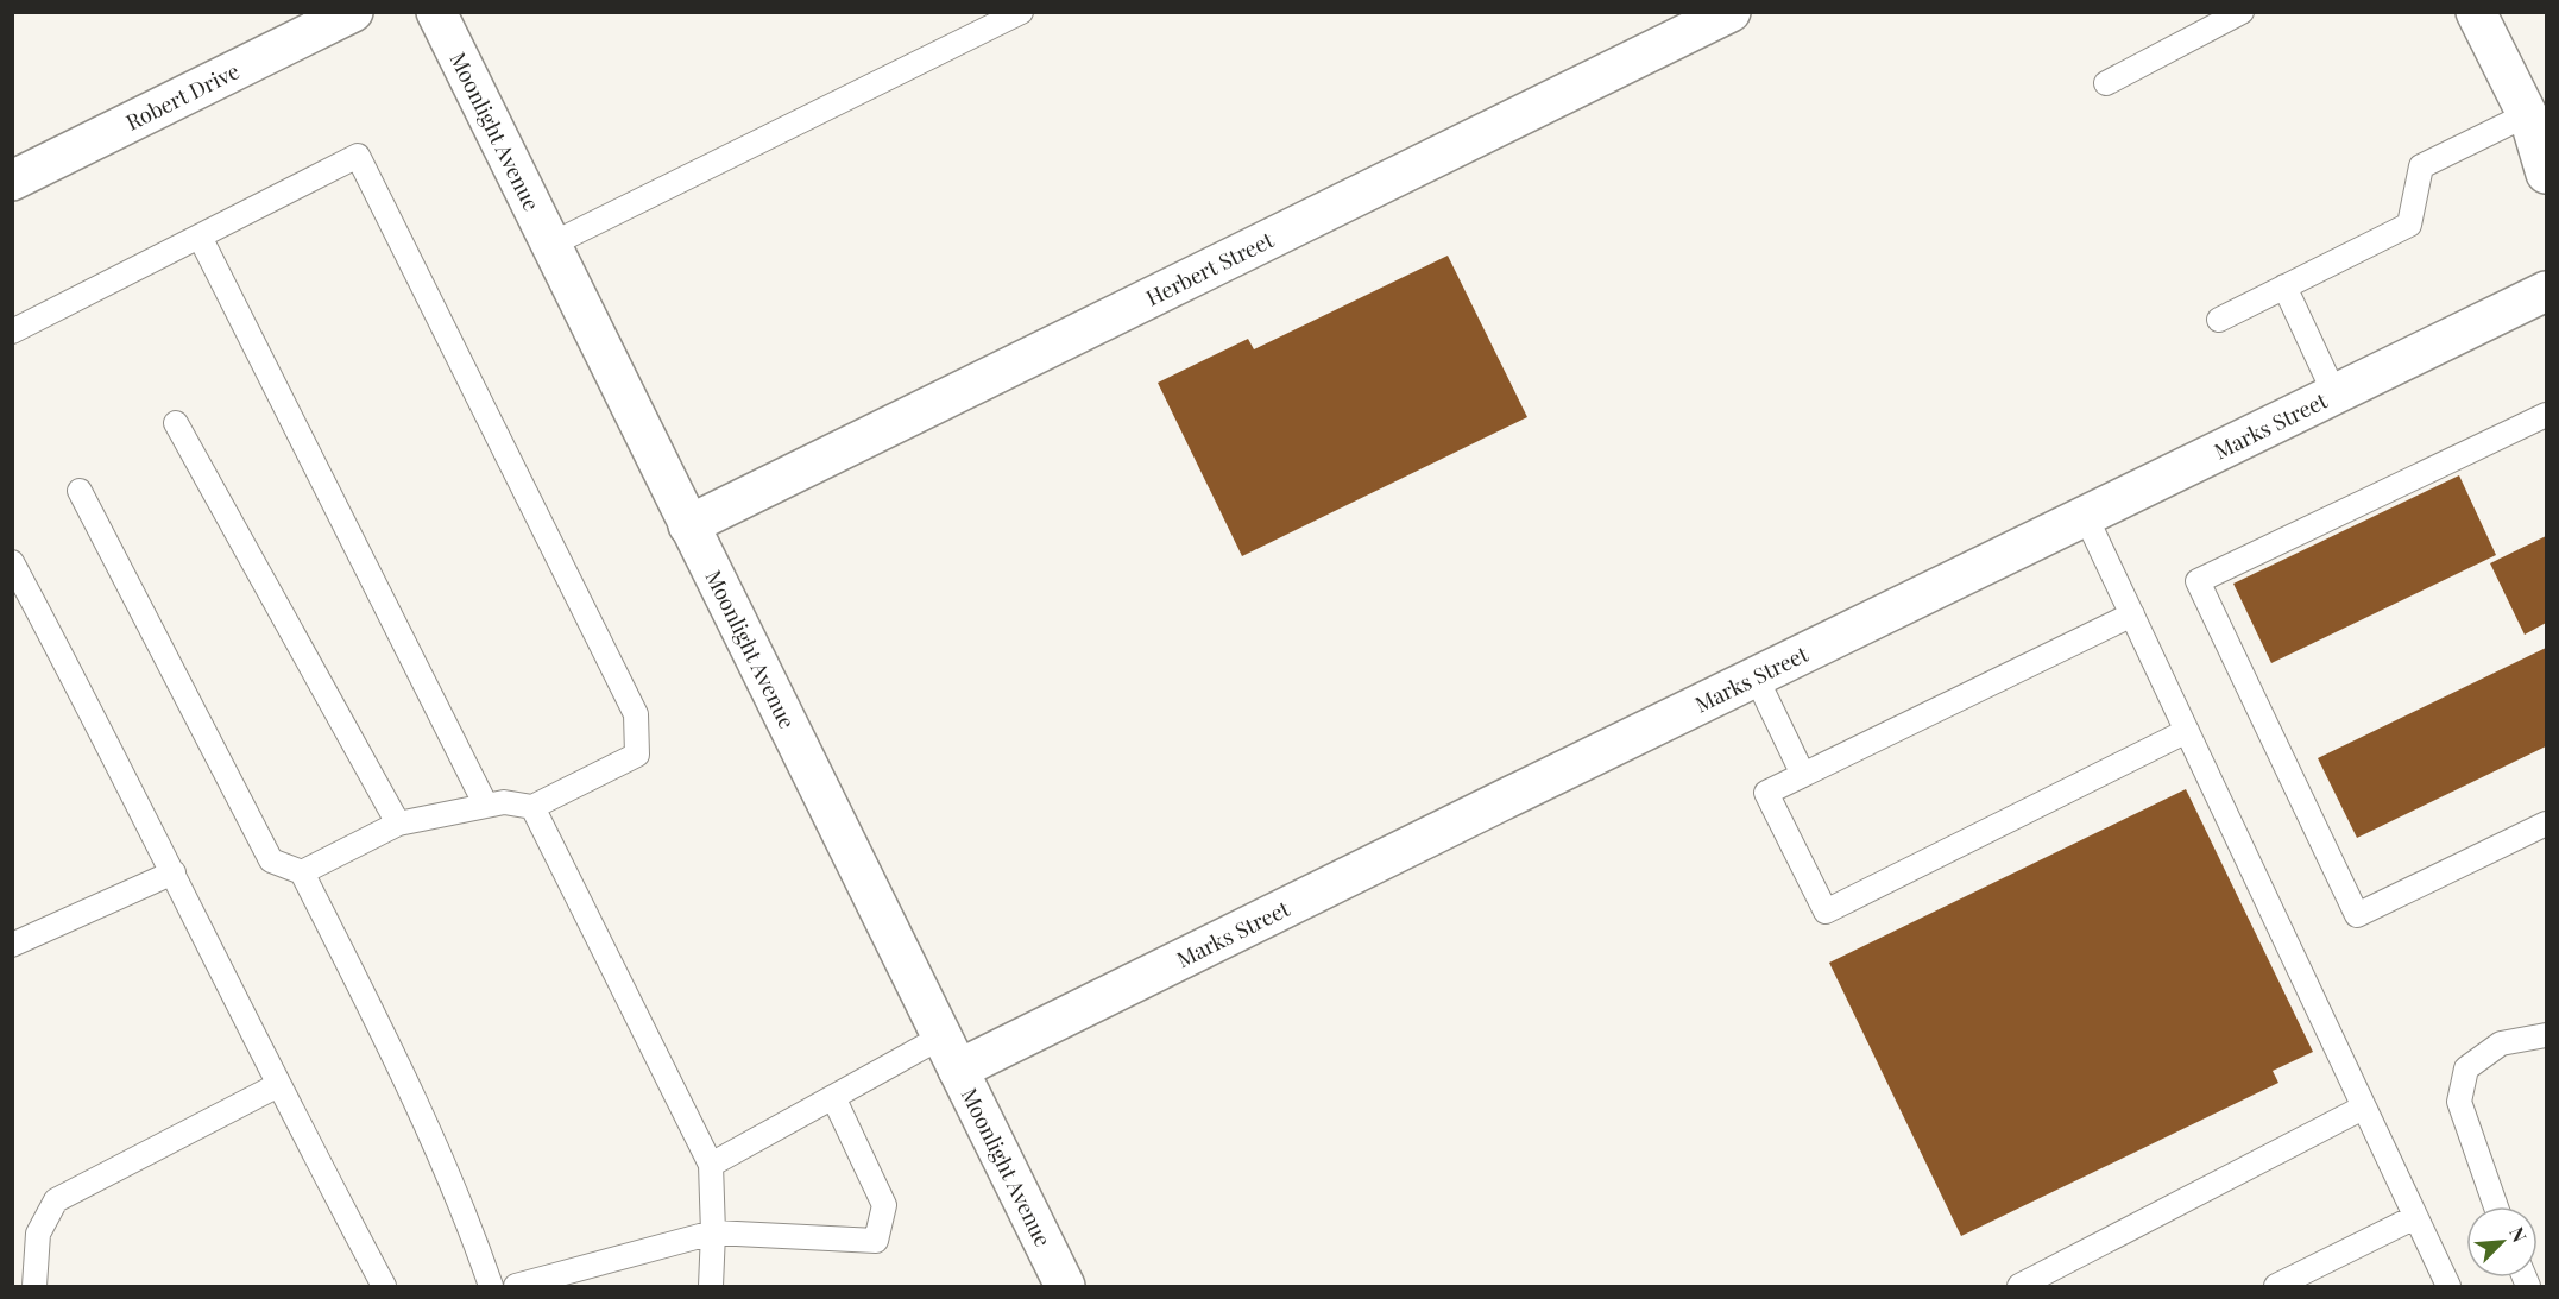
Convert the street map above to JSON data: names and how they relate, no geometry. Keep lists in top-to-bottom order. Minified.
{"streets":{"street":["Robert Drive","Moonlight Avenue","Herbert Street","Marks Street"]},"crossings":[["Moonlight Avenue","Herbert Street"],["Moonlight Avenue","Marks Street"]],"north":"top right"}
